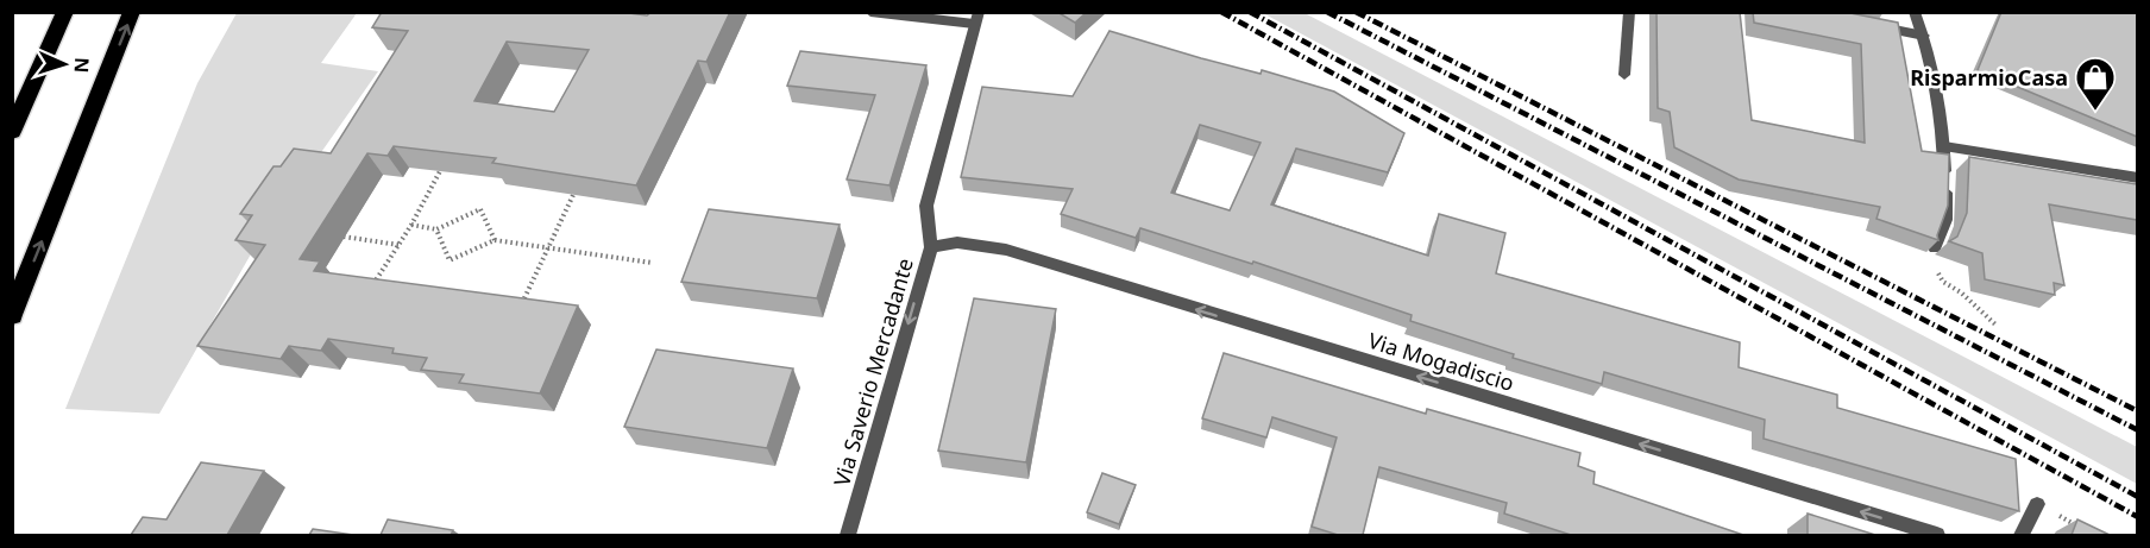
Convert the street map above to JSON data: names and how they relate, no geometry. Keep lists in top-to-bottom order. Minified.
{"streets":{"street":["Via Mogadiscio","Via Saverio Mercadante"]},"crossings":[["Via Mogadiscio","Via Saverio Mercadante"]],"one_way":["Via Mogadiscio","Via Saverio Mercadante"],"places":{"shop":["RisparmioCasa"]},"north":"right"}
